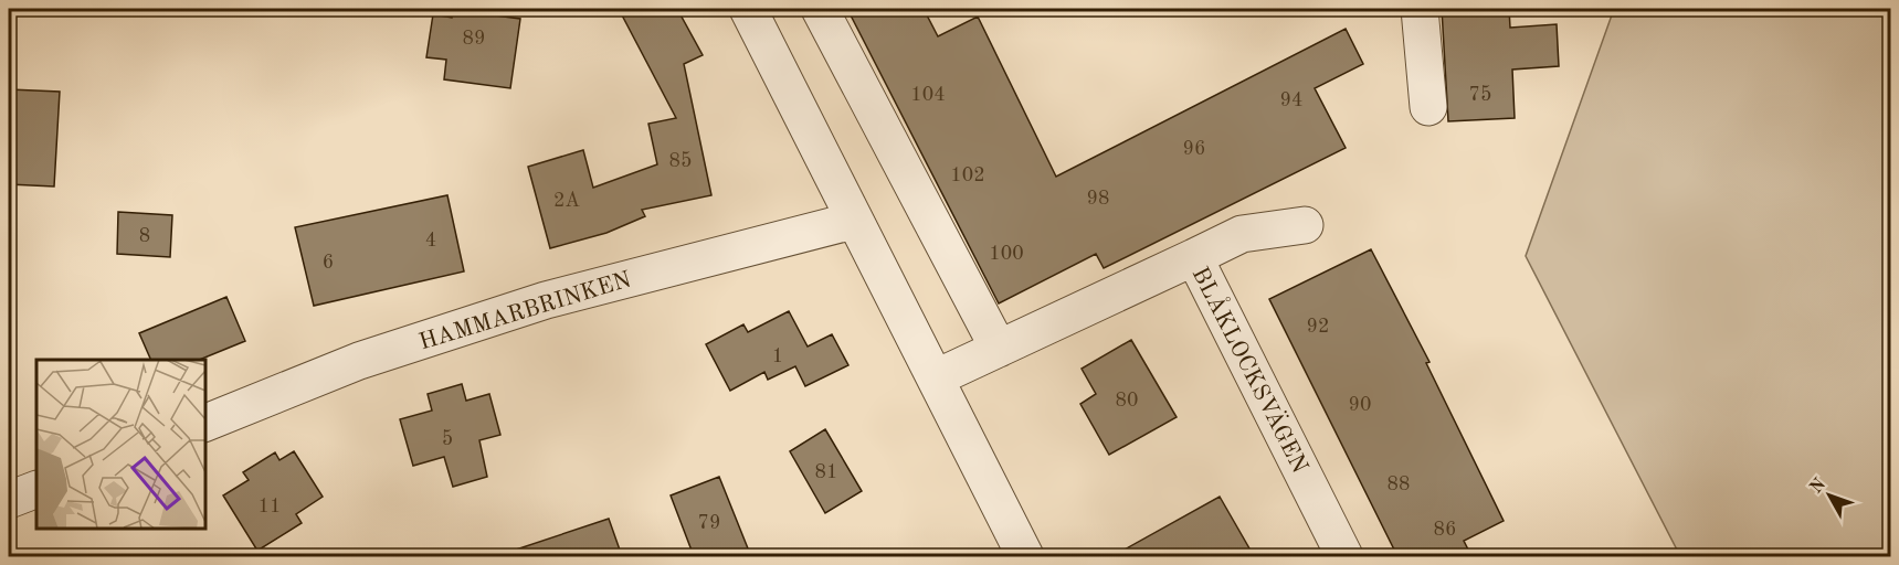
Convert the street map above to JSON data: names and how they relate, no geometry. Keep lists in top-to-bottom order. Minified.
{"streets":{"street":["HAMMARBRINKEN","BLÅKLOCKSVÄGEN"]},"house_numbers":["89","104","75","94","96","85","102","98","2A","8","4","100","6","92","1","80","90","5","81","88","11","79","86"],"north":"top left"}
